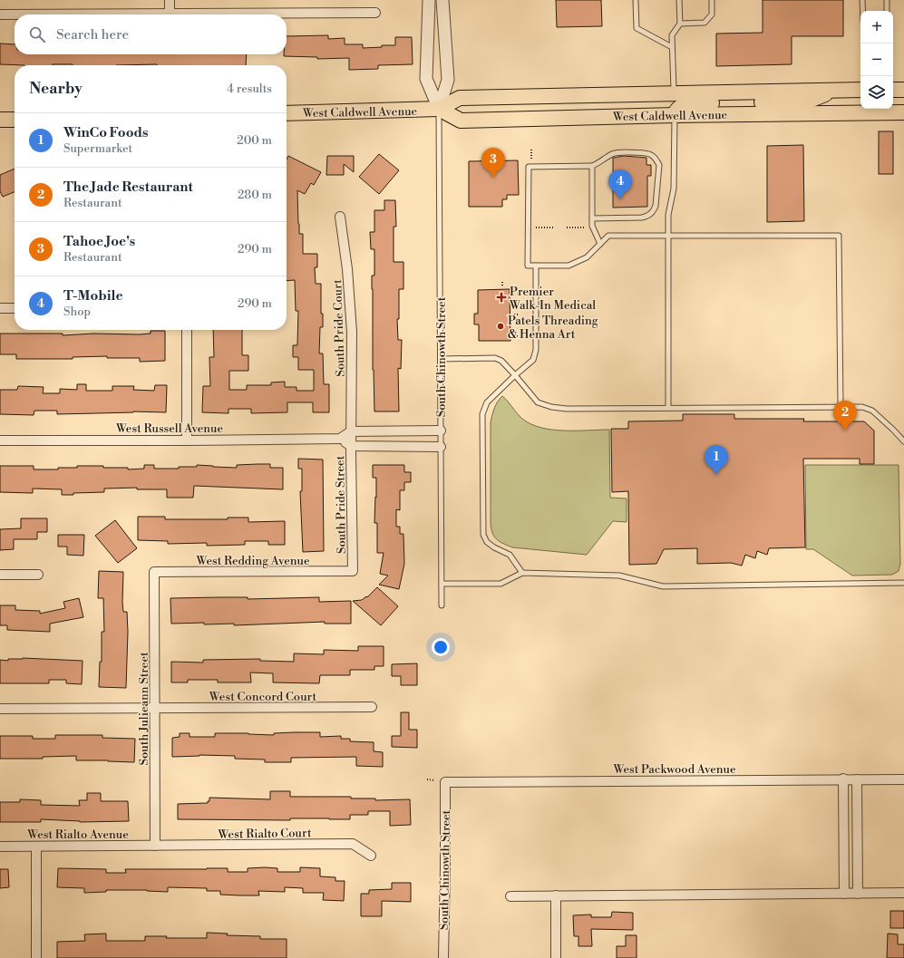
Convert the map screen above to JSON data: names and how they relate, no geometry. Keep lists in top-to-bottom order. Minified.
{"streets":{"main road":["West Caldwell Avenue"],"street":["South Pride Court","South Chinowth Street","West Russell Avenue","South Pride Street","West Redding Avenue","West Concord Court","South Julieann Street","West Packwood Avenue","West Rialto Court","West Rialto Avenue"]},"crossings":[["West Caldwell Avenue","South Chinowth Street"],["South Pride Court","West Russell Avenue"],["South Pride Court","South Pride Street"],["South Chinowth Street","West Packwood Avenue"],["West Russell Avenue","South Pride Street"],["South Pride Street","West Redding Avenue"],["West Redding Avenue","South Julieann Street"],["West Concord Court","South Julieann Street"],["South Julieann Street","West Rialto Court"],["South Julieann Street","West Rialto Avenue"],["West Rialto Court","West Rialto Avenue"]],"places":{"health":["Premier Walk-In Medical"],"other":["Patels Threading & Henna Art"]},"page":{"map_buttons":["+","−"],"search":"Search here","heading":["Nearby","4 results"],"list":[{"mark":"1","name":"WinCo Foods","note":"Supermarket","value":"200 m"},{"mark":"2","name":"The Jade Restaurant","note":"Restaurant","value":"280 m"},{"mark":"3","name":"Tahoe Joe's","note":"Restaurant","value":"290 m"},{"mark":"4","name":"T-Mobile","note":"Shop","value":"290 m"}],"pins":["3","4","2","1"]}}
